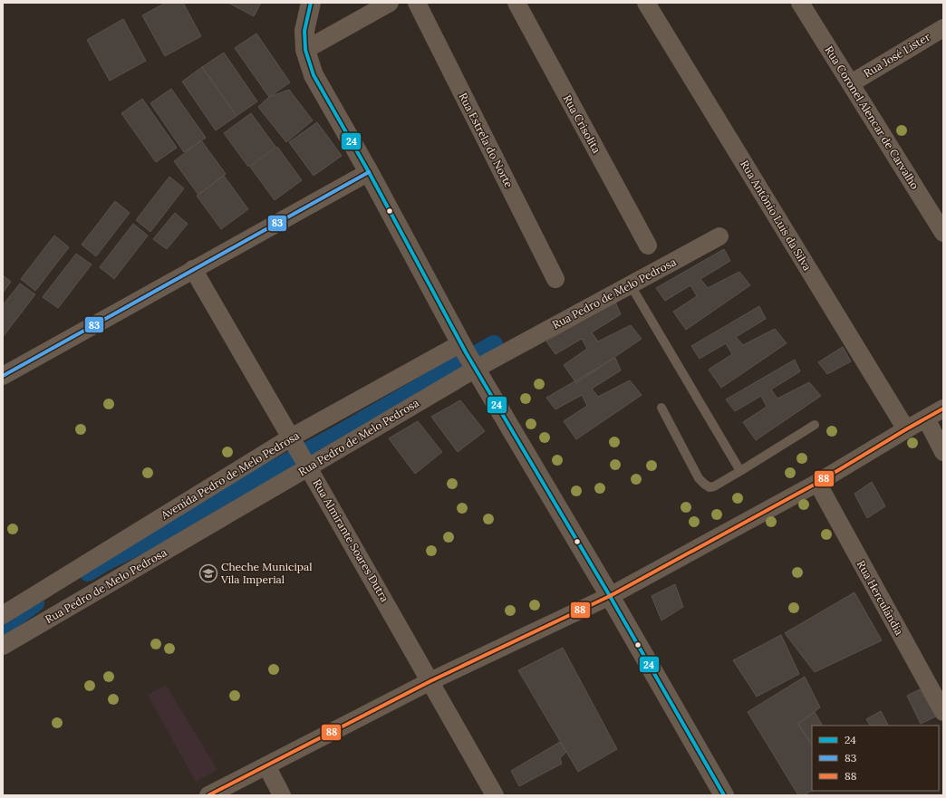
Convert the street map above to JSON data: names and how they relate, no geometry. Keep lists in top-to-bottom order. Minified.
{"streets":{"street":["Rua José Lister","Rua Coronel Alencar de Carvalho","Rua Crisolita","Rua Estrela do Norte","Rua Antônio Luís da Silva","Rua Pedro de Melo Pedrosa","Avenida Pedro de Melo Pedrosa","Rua Almirante Soares Dutra","Rua Herculândia"]},"crossings":[["Rua José Lister","Rua Coronel Alencar de Carvalho"],["Rua Pedro de Melo Pedrosa","Avenida Pedro de Melo Pedrosa"],["Rua Pedro de Melo Pedrosa","Rua Almirante Soares Dutra"],["Avenida Pedro de Melo Pedrosa","Rua Almirante Soares Dutra"]],"places":{"school or university":["Cheche Municipal Vila Imperial"]},"lines":["transit line 24","transit line 83","transit line 88"],"legend":["24","83","88"]}
